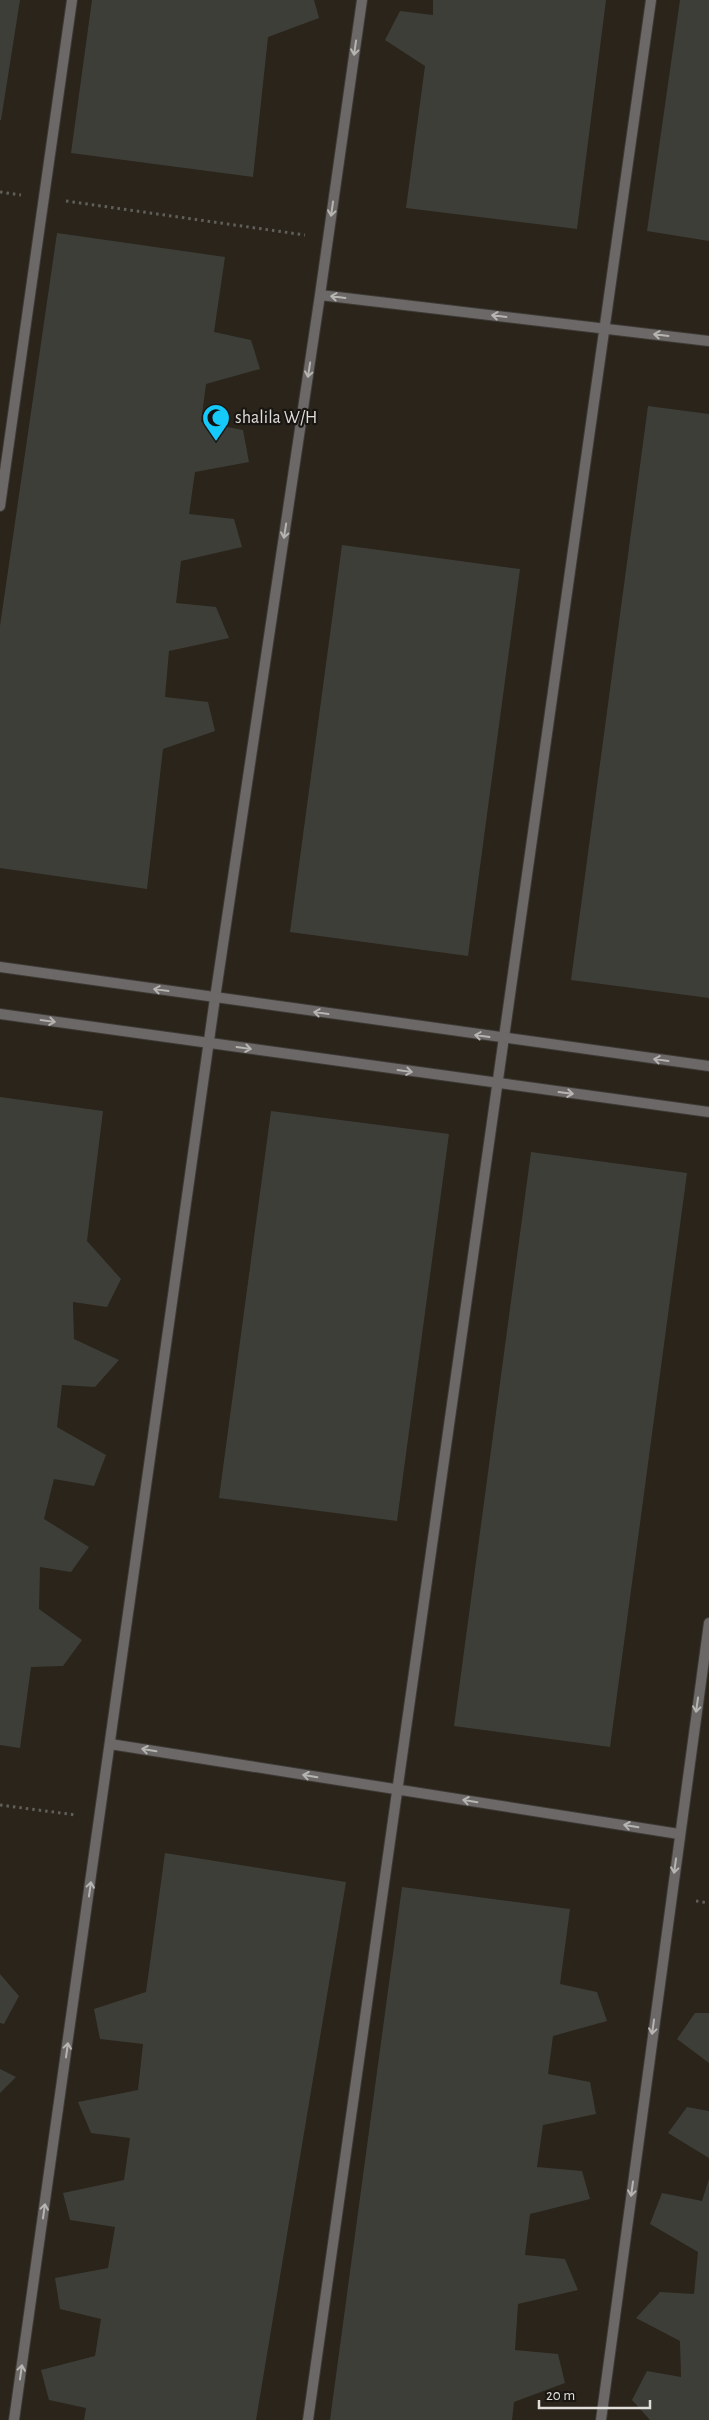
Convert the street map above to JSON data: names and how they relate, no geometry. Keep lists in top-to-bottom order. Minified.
{"places":{"mosque":["shalila W/H"]},"scale_bar":"20 m"}
